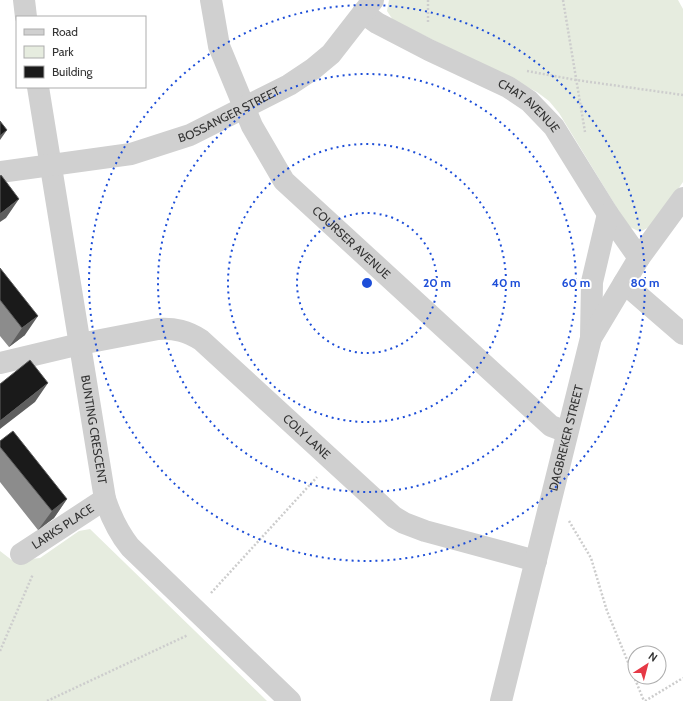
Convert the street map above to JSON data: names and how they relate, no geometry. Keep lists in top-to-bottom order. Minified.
{"streets":{"street":["CHAT AVENUE","BOSSANGER STREET","COURSER AVENUE","BUNTING CRESCENT","COLY LANE","DAGBREKER STREET","LARKS PLACE"]},"crossings":[["CHAT AVENUE","BOSSANGER STREET"],["CHAT AVENUE","DAGBREKER STREET"],["BOSSANGER STREET","COURSER AVENUE"],["BOSSANGER STREET","BUNTING CRESCENT"],["COURSER AVENUE","DAGBREKER STREET"],["BUNTING CRESCENT","COLY LANE"],["BUNTING CRESCENT","LARKS PLACE"],["COLY LANE","DAGBREKER STREET"]],"legend":["Road","Park","Building"],"north":"top right","rings":["20 m","40 m","60 m","80 m"]}
